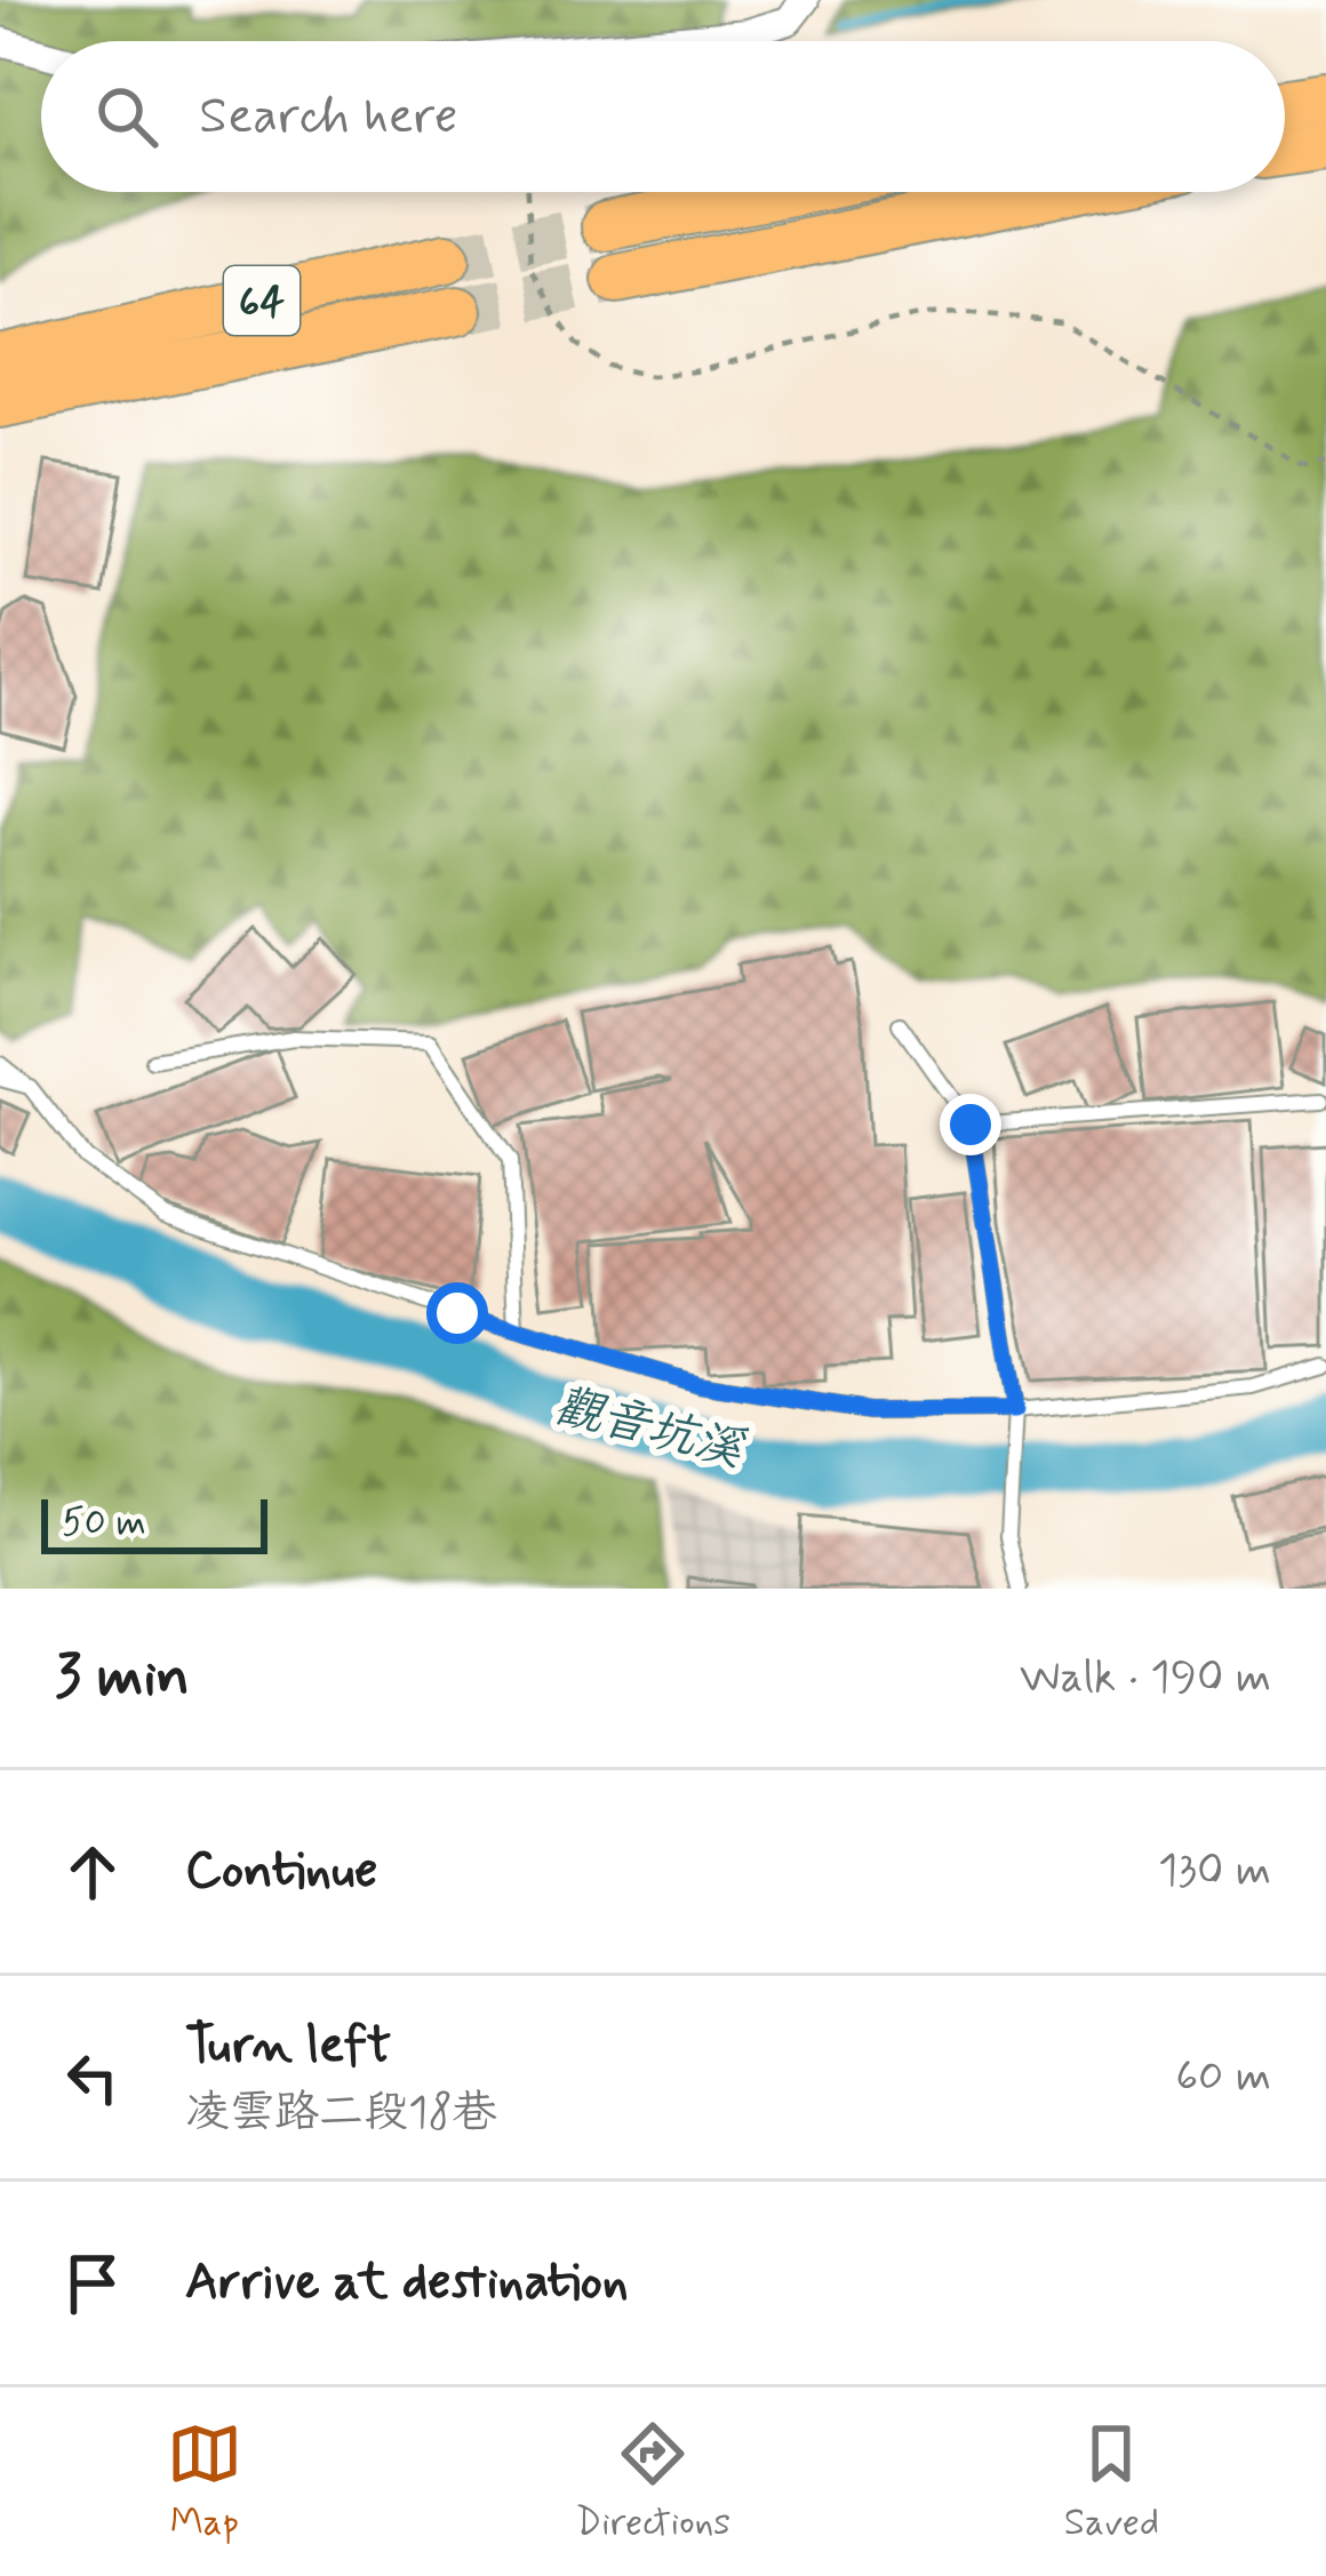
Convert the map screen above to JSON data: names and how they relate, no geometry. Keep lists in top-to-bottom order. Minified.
{"streets":{"highway":["64"]},"water":["觀音坑溪"],"scale_bar":"50 m","page":{"search":"Search here","scale":"50 m","heading":["3 min","Walk · 190 m"],"list":[["Continue","130 m"],["Turn left","凌雲路二段18巷","60 m"],"Arrive at destination"],"nav":["Map","Directions","Saved"]}}
